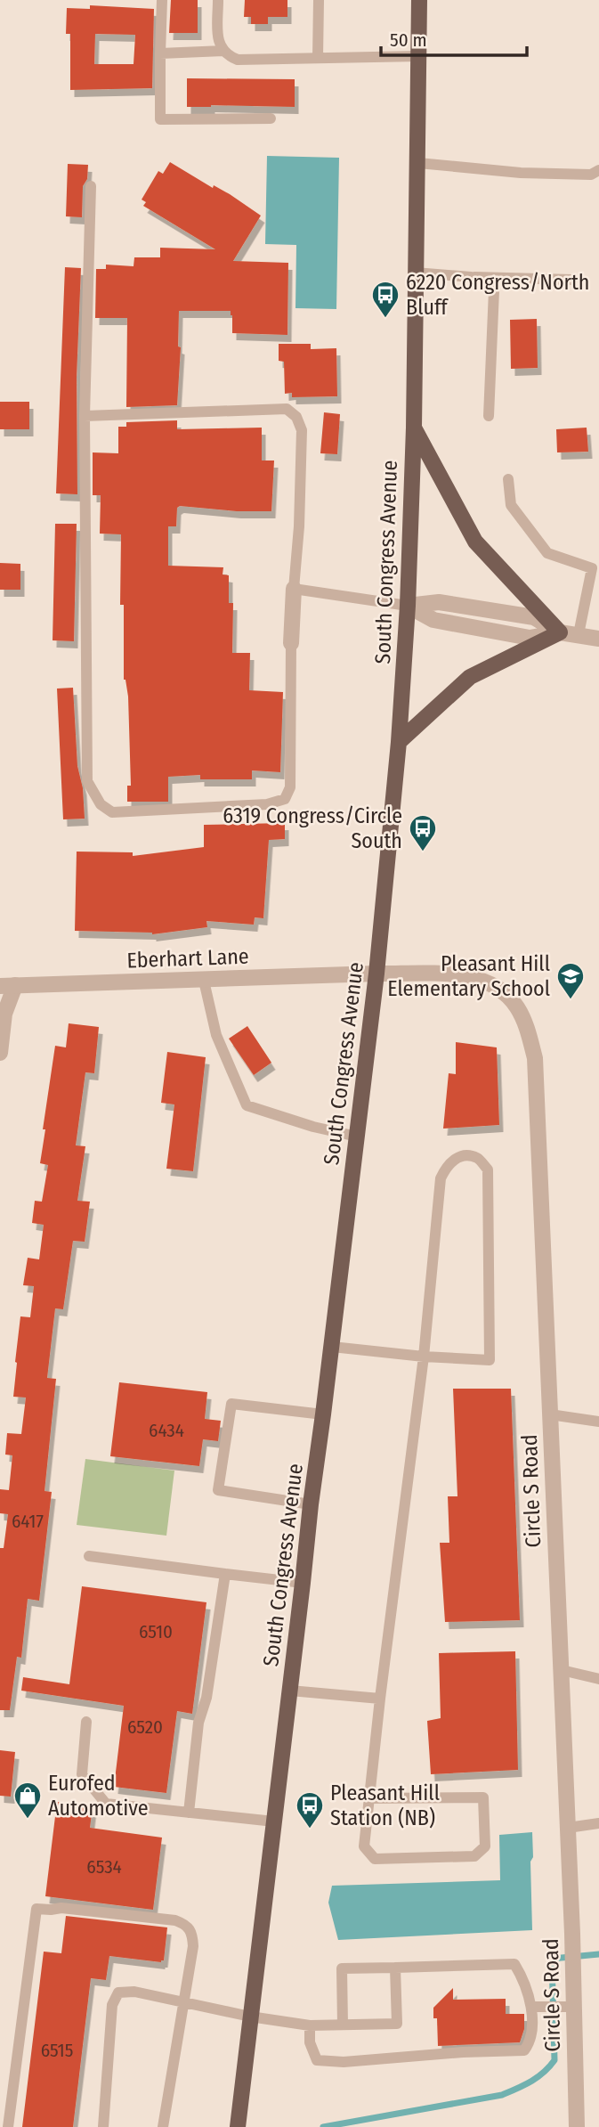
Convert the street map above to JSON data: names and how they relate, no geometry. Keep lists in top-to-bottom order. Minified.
{"streets":{"main road":["South Congress Avenue"],"street":["Eberhart Lane","Circle S Road"]},"crossings":[["South Congress Avenue","Eberhart Lane"],["South Congress Avenue","Circle S Road"],["Eberhart Lane","Circle S Road"]],"places":{"bus stop":["6220 Congress/North Bluff","6319 Congress/Circle South","Pleasant Hill Station (NB)"],"school or university":["Pleasant Hill Elementary School"],"shop":["Eurofed Automotive"]},"house_numbers":["6434","6417","6510","6520","6534","6515"],"scale_bar":"50 m"}
